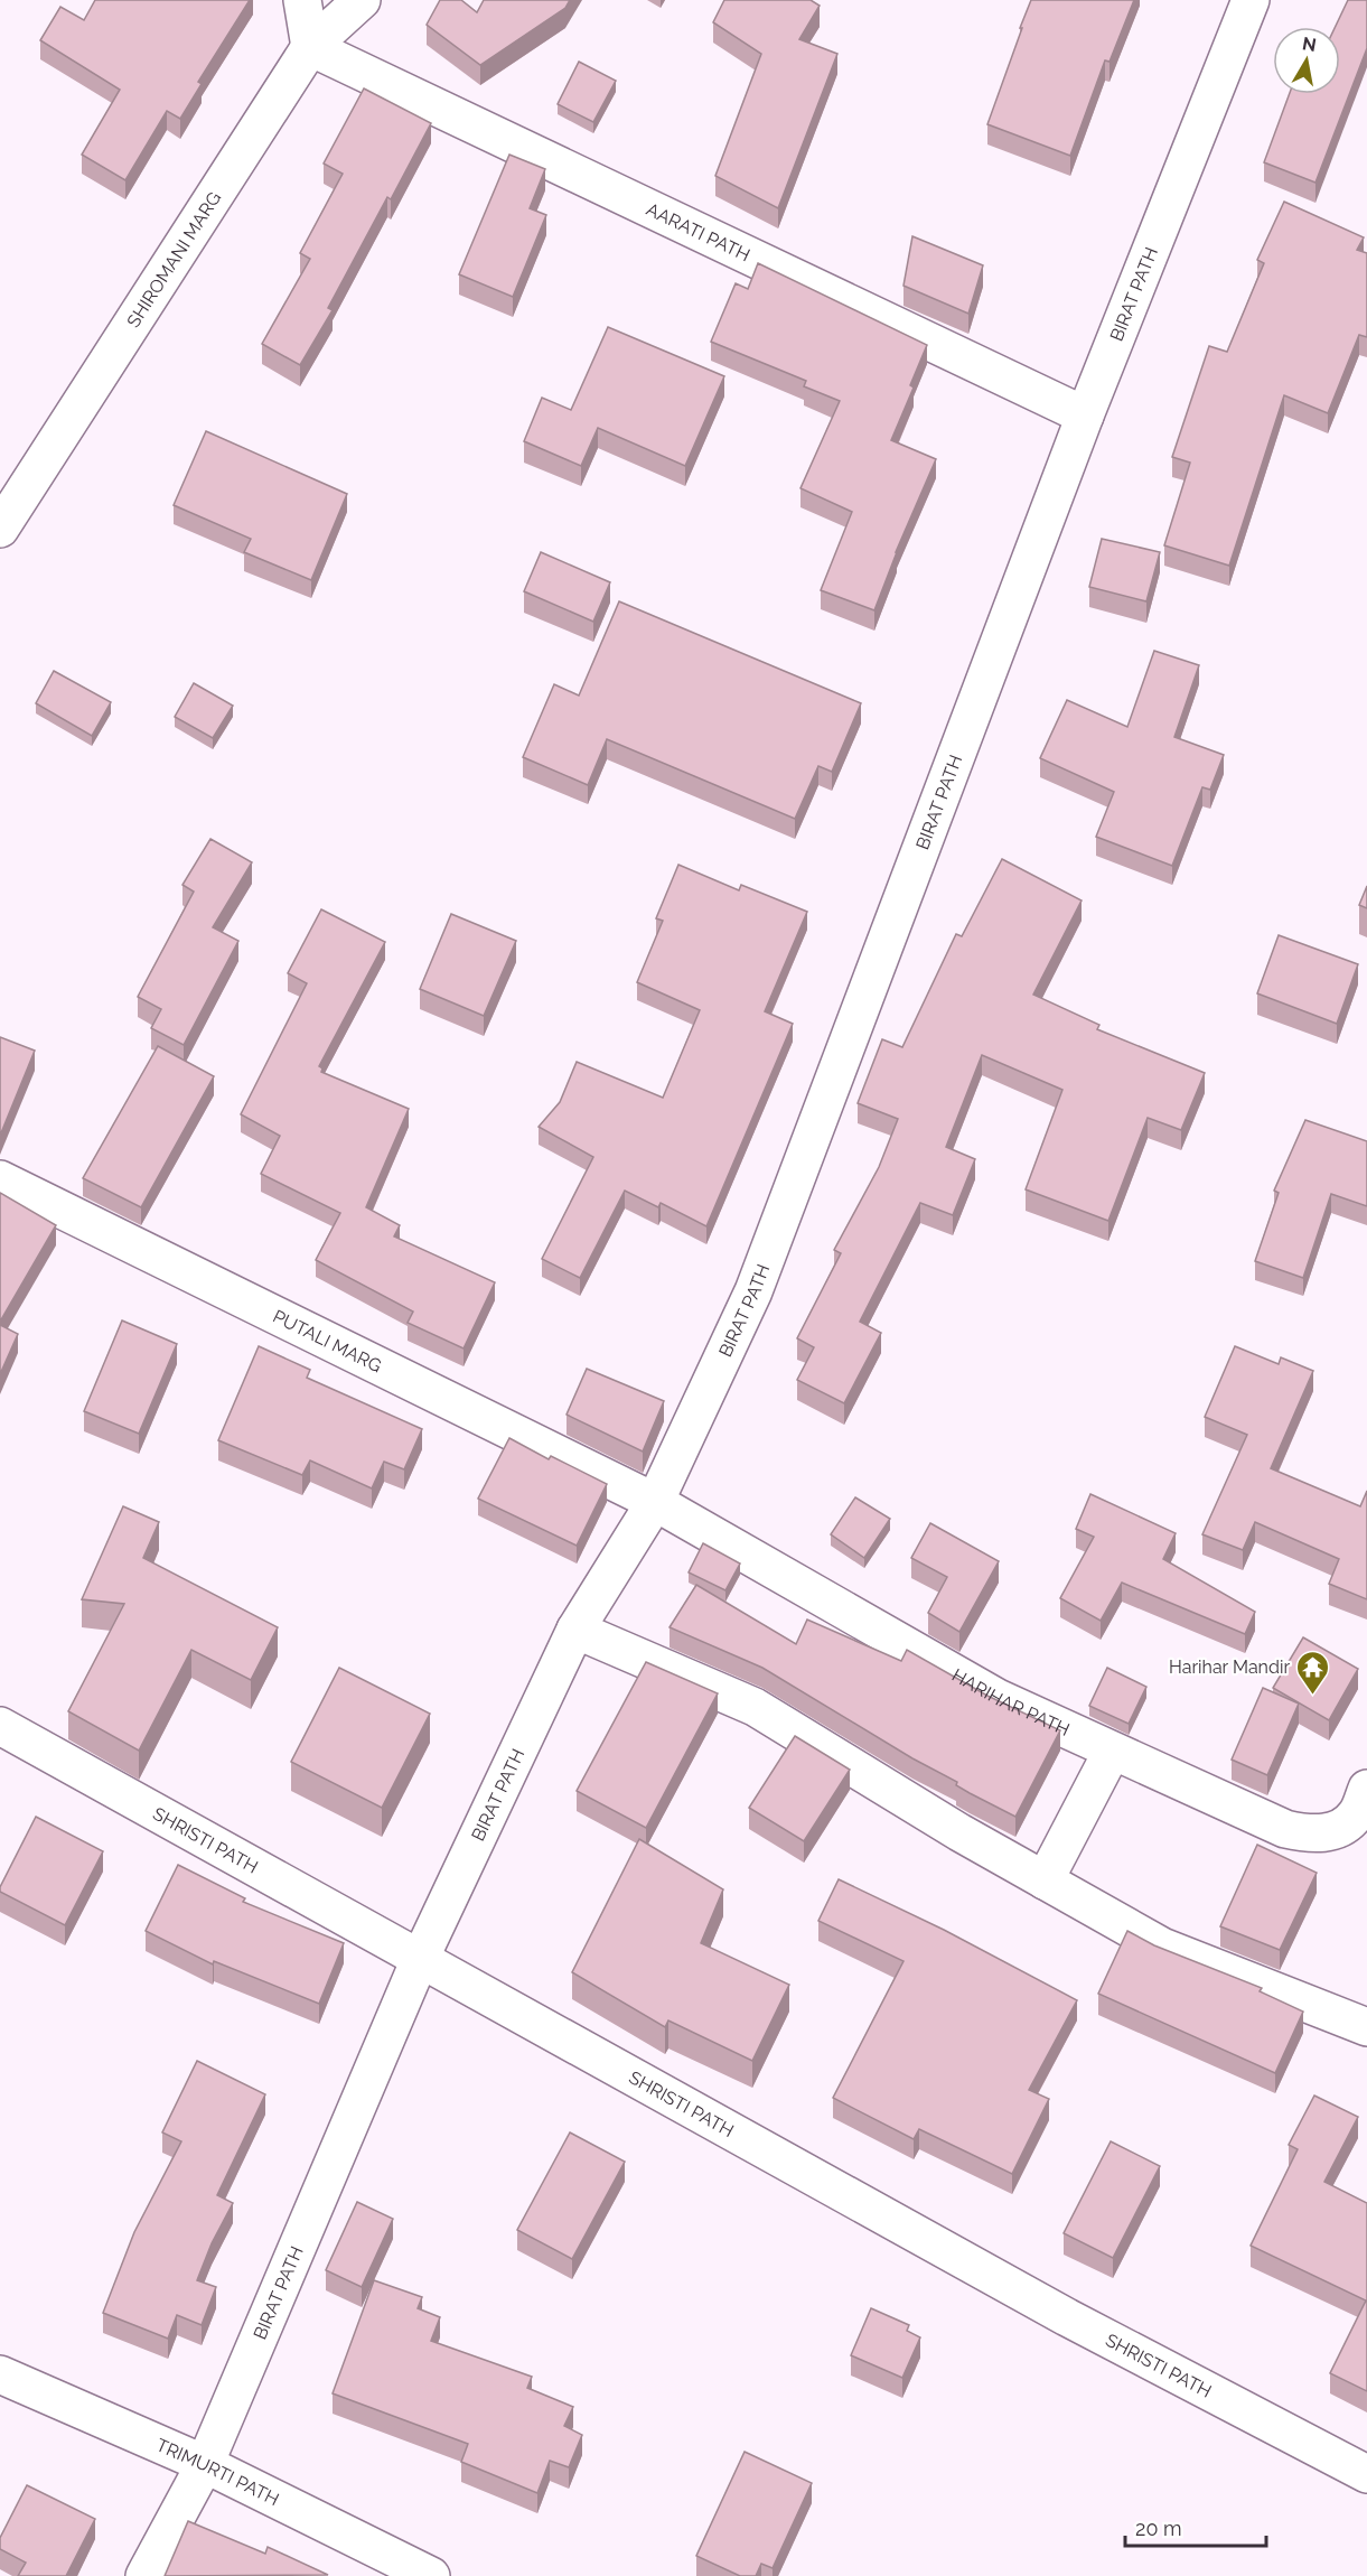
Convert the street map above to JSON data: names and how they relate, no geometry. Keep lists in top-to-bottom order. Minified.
{"streets":{"street":["AARATI PATH","SHIROMANI MARG","BIRAT PATH","PUTALI MARG","HARIHAR PATH","SHRISTI PATH","TRIMURTI PATH"]},"crossings":[["AARATI PATH","SHIROMANI MARG"],["AARATI PATH","BIRAT PATH"],["BIRAT PATH","PUTALI MARG"],["BIRAT PATH","HARIHAR PATH"],["BIRAT PATH","SHRISTI PATH"],["BIRAT PATH","TRIMURTI PATH"],["PUTALI MARG","HARIHAR PATH"]],"places":{"temple":["Harihar Mandir"]},"scale_bar":"20 m","north":"top"}
